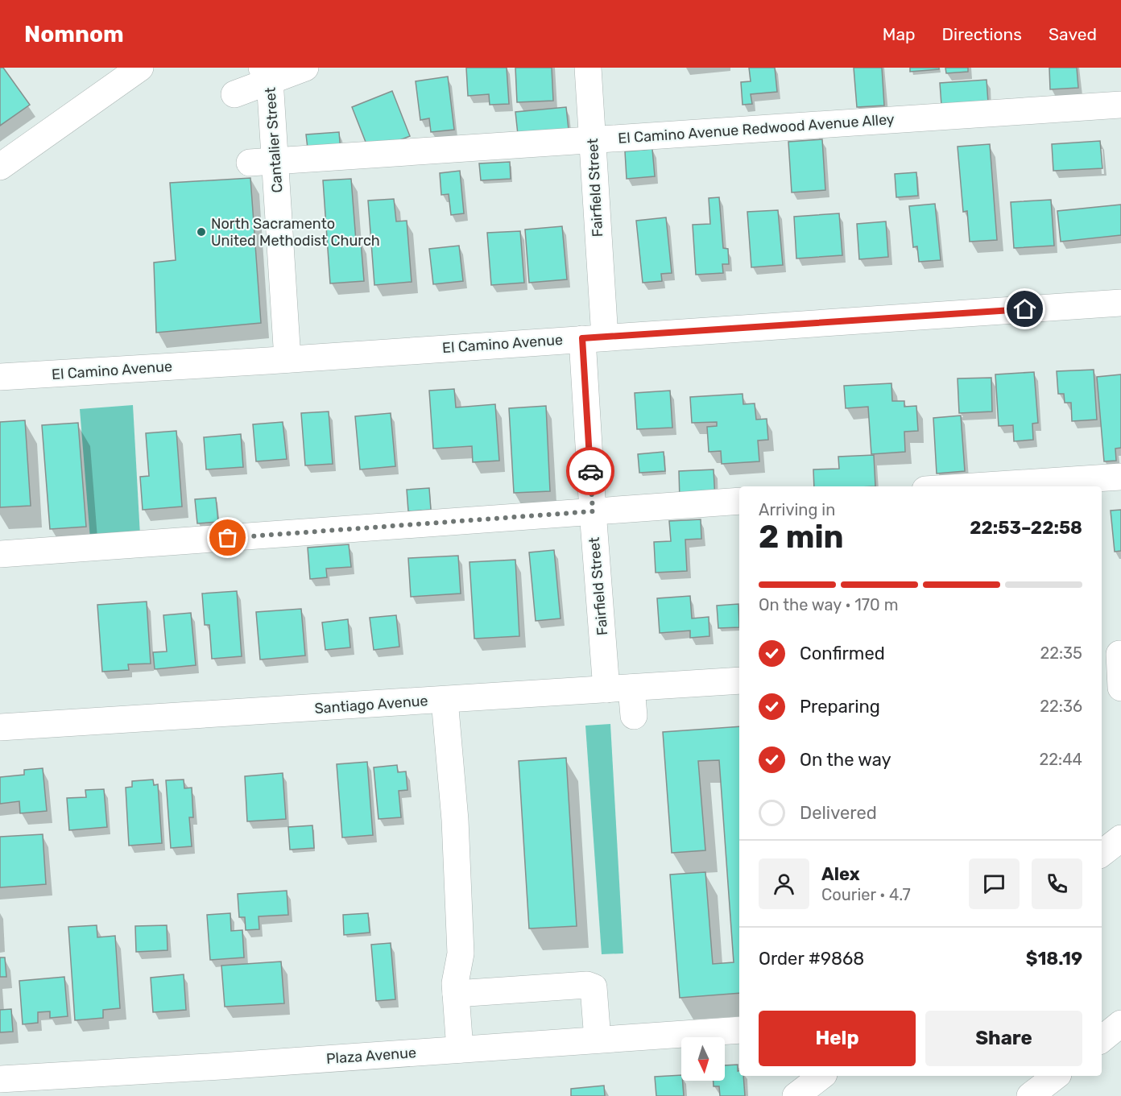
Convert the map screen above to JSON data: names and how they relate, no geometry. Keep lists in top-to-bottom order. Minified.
{"streets":{"street":["El Camino Avenue Redwood Avenue Alley","Cantalier Street","Fairfield Street","El Camino Avenue","Santiago Avenue","Plaza Avenue"]},"crossings":[["El Camino Avenue Redwood Avenue Alley","Cantalier Street"],["El Camino Avenue Redwood Avenue Alley","Fairfield Street"],["Cantalier Street","El Camino Avenue"],["Fairfield Street","El Camino Avenue"],["Fairfield Street","Santiago Avenue"]],"places":["North Sacramento United Methodist Church"],"north":"bottom","page":{"header":"Nomnom","nav":["Map","Directions","Saved"],"heading":["2 min","Arriving in","22:53–22:58"],"panel":["Alex","Courier · 4.7","Order #9868","$18.19"],"bar":"On the way · 170 m","list":[["Confirmed","22:35"],["Preparing","22:36"],["On the way","22:44"],"Delivered"],"buttons":["Help","Share"]}}
